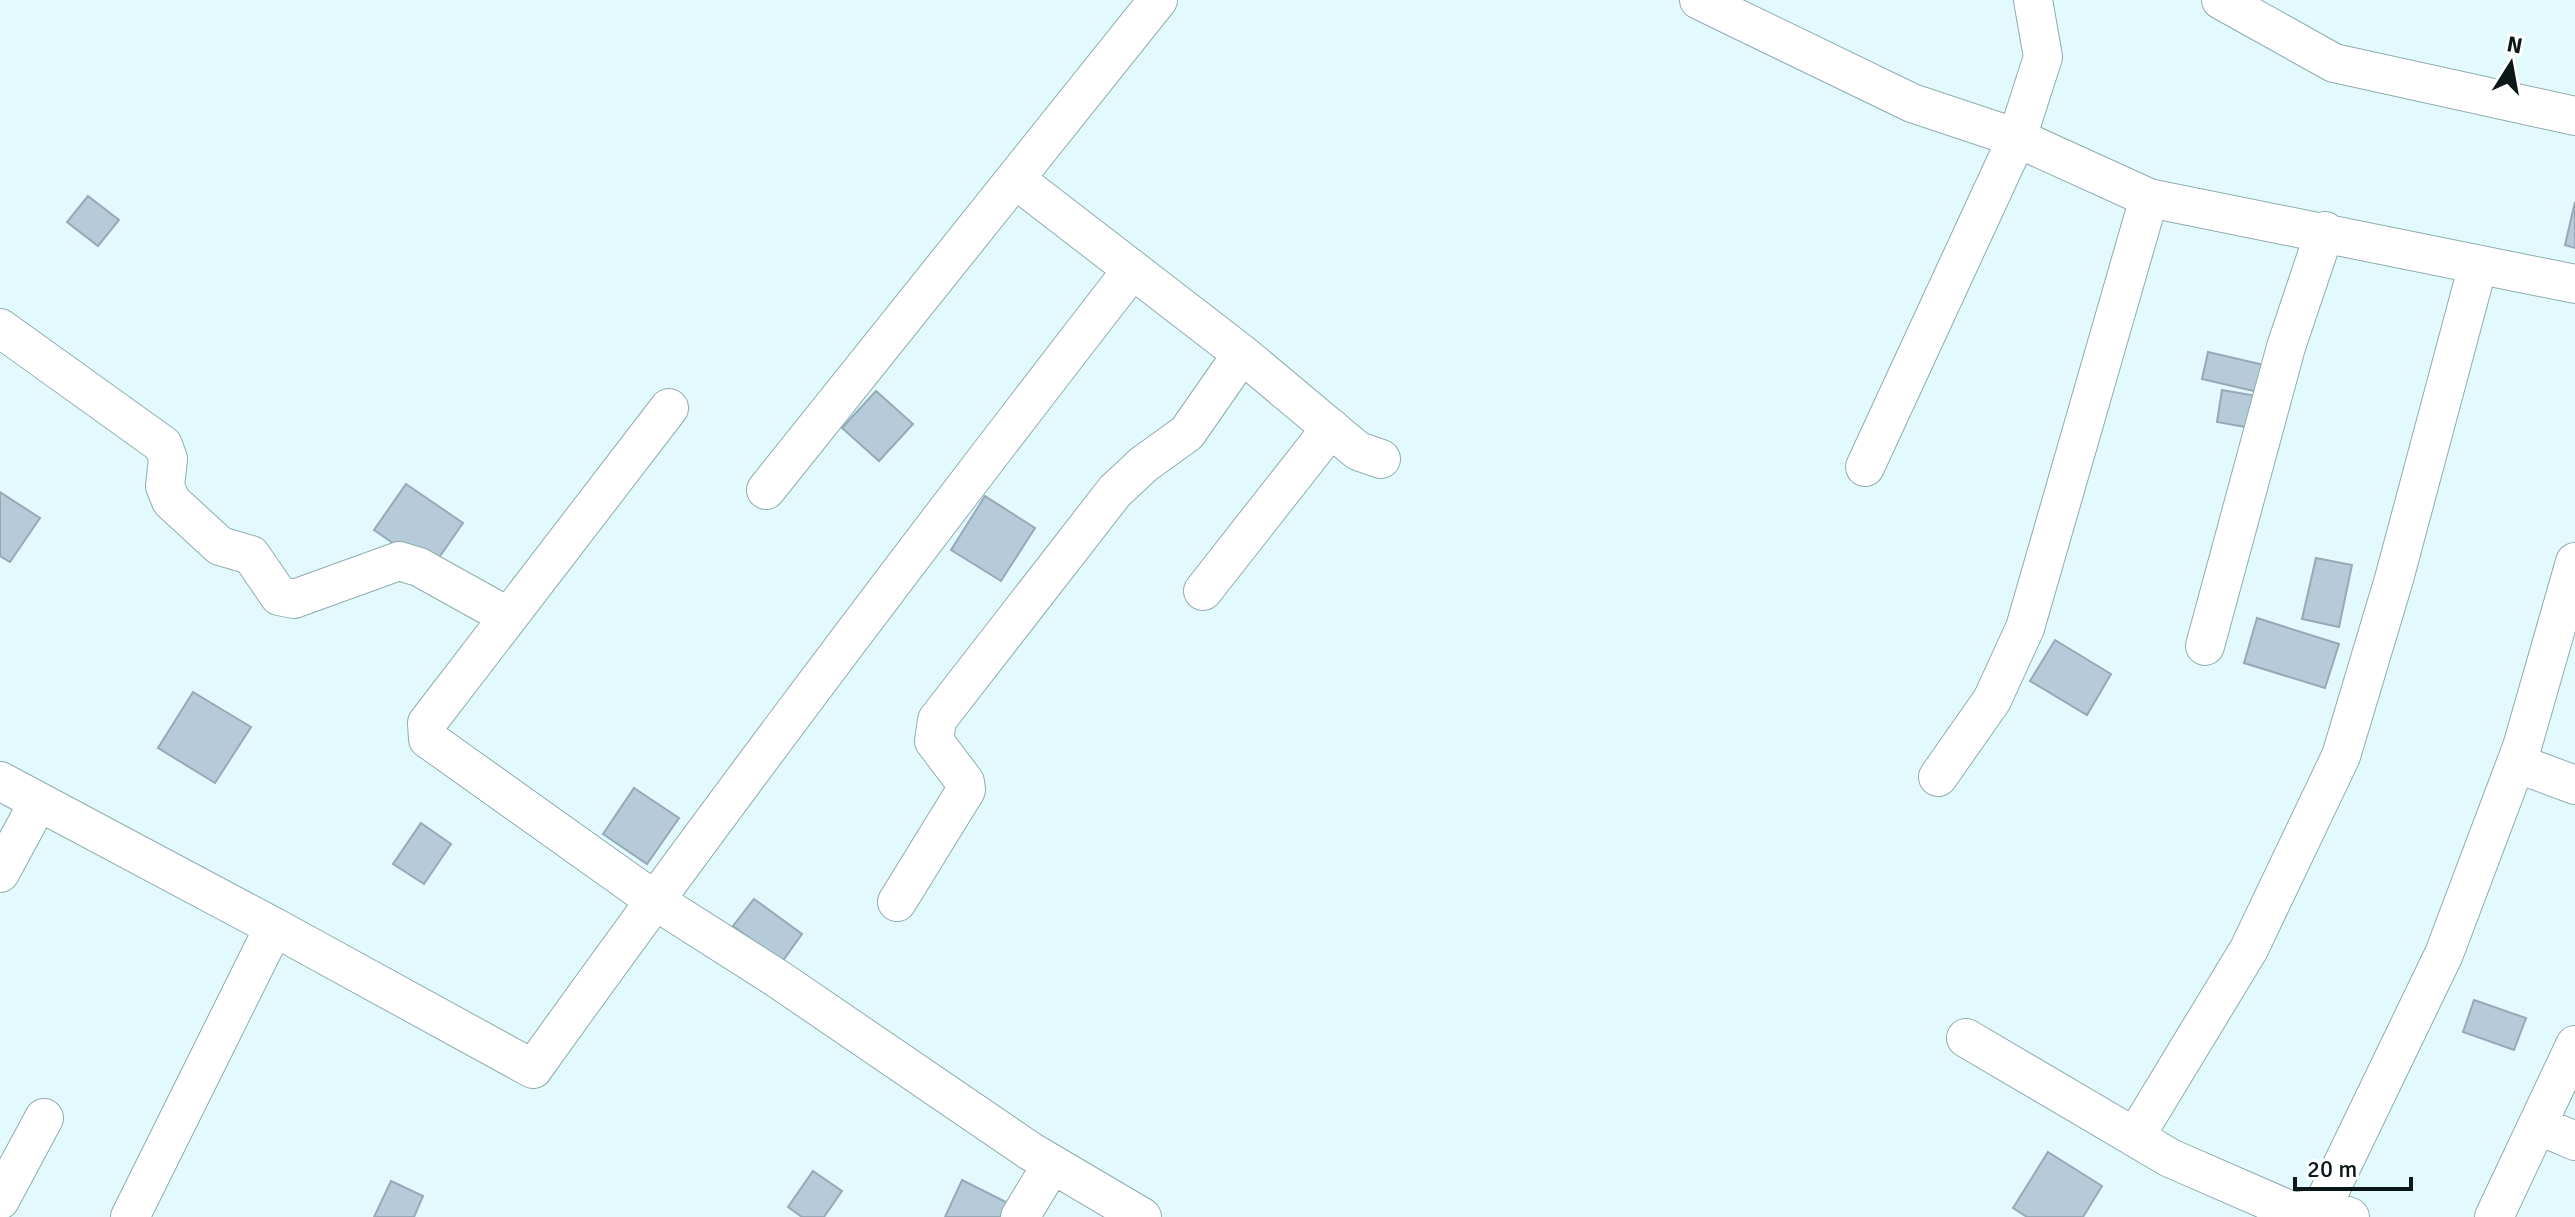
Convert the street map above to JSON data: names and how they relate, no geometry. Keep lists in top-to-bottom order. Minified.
{"scale_bar":"20 m","north":"top"}
